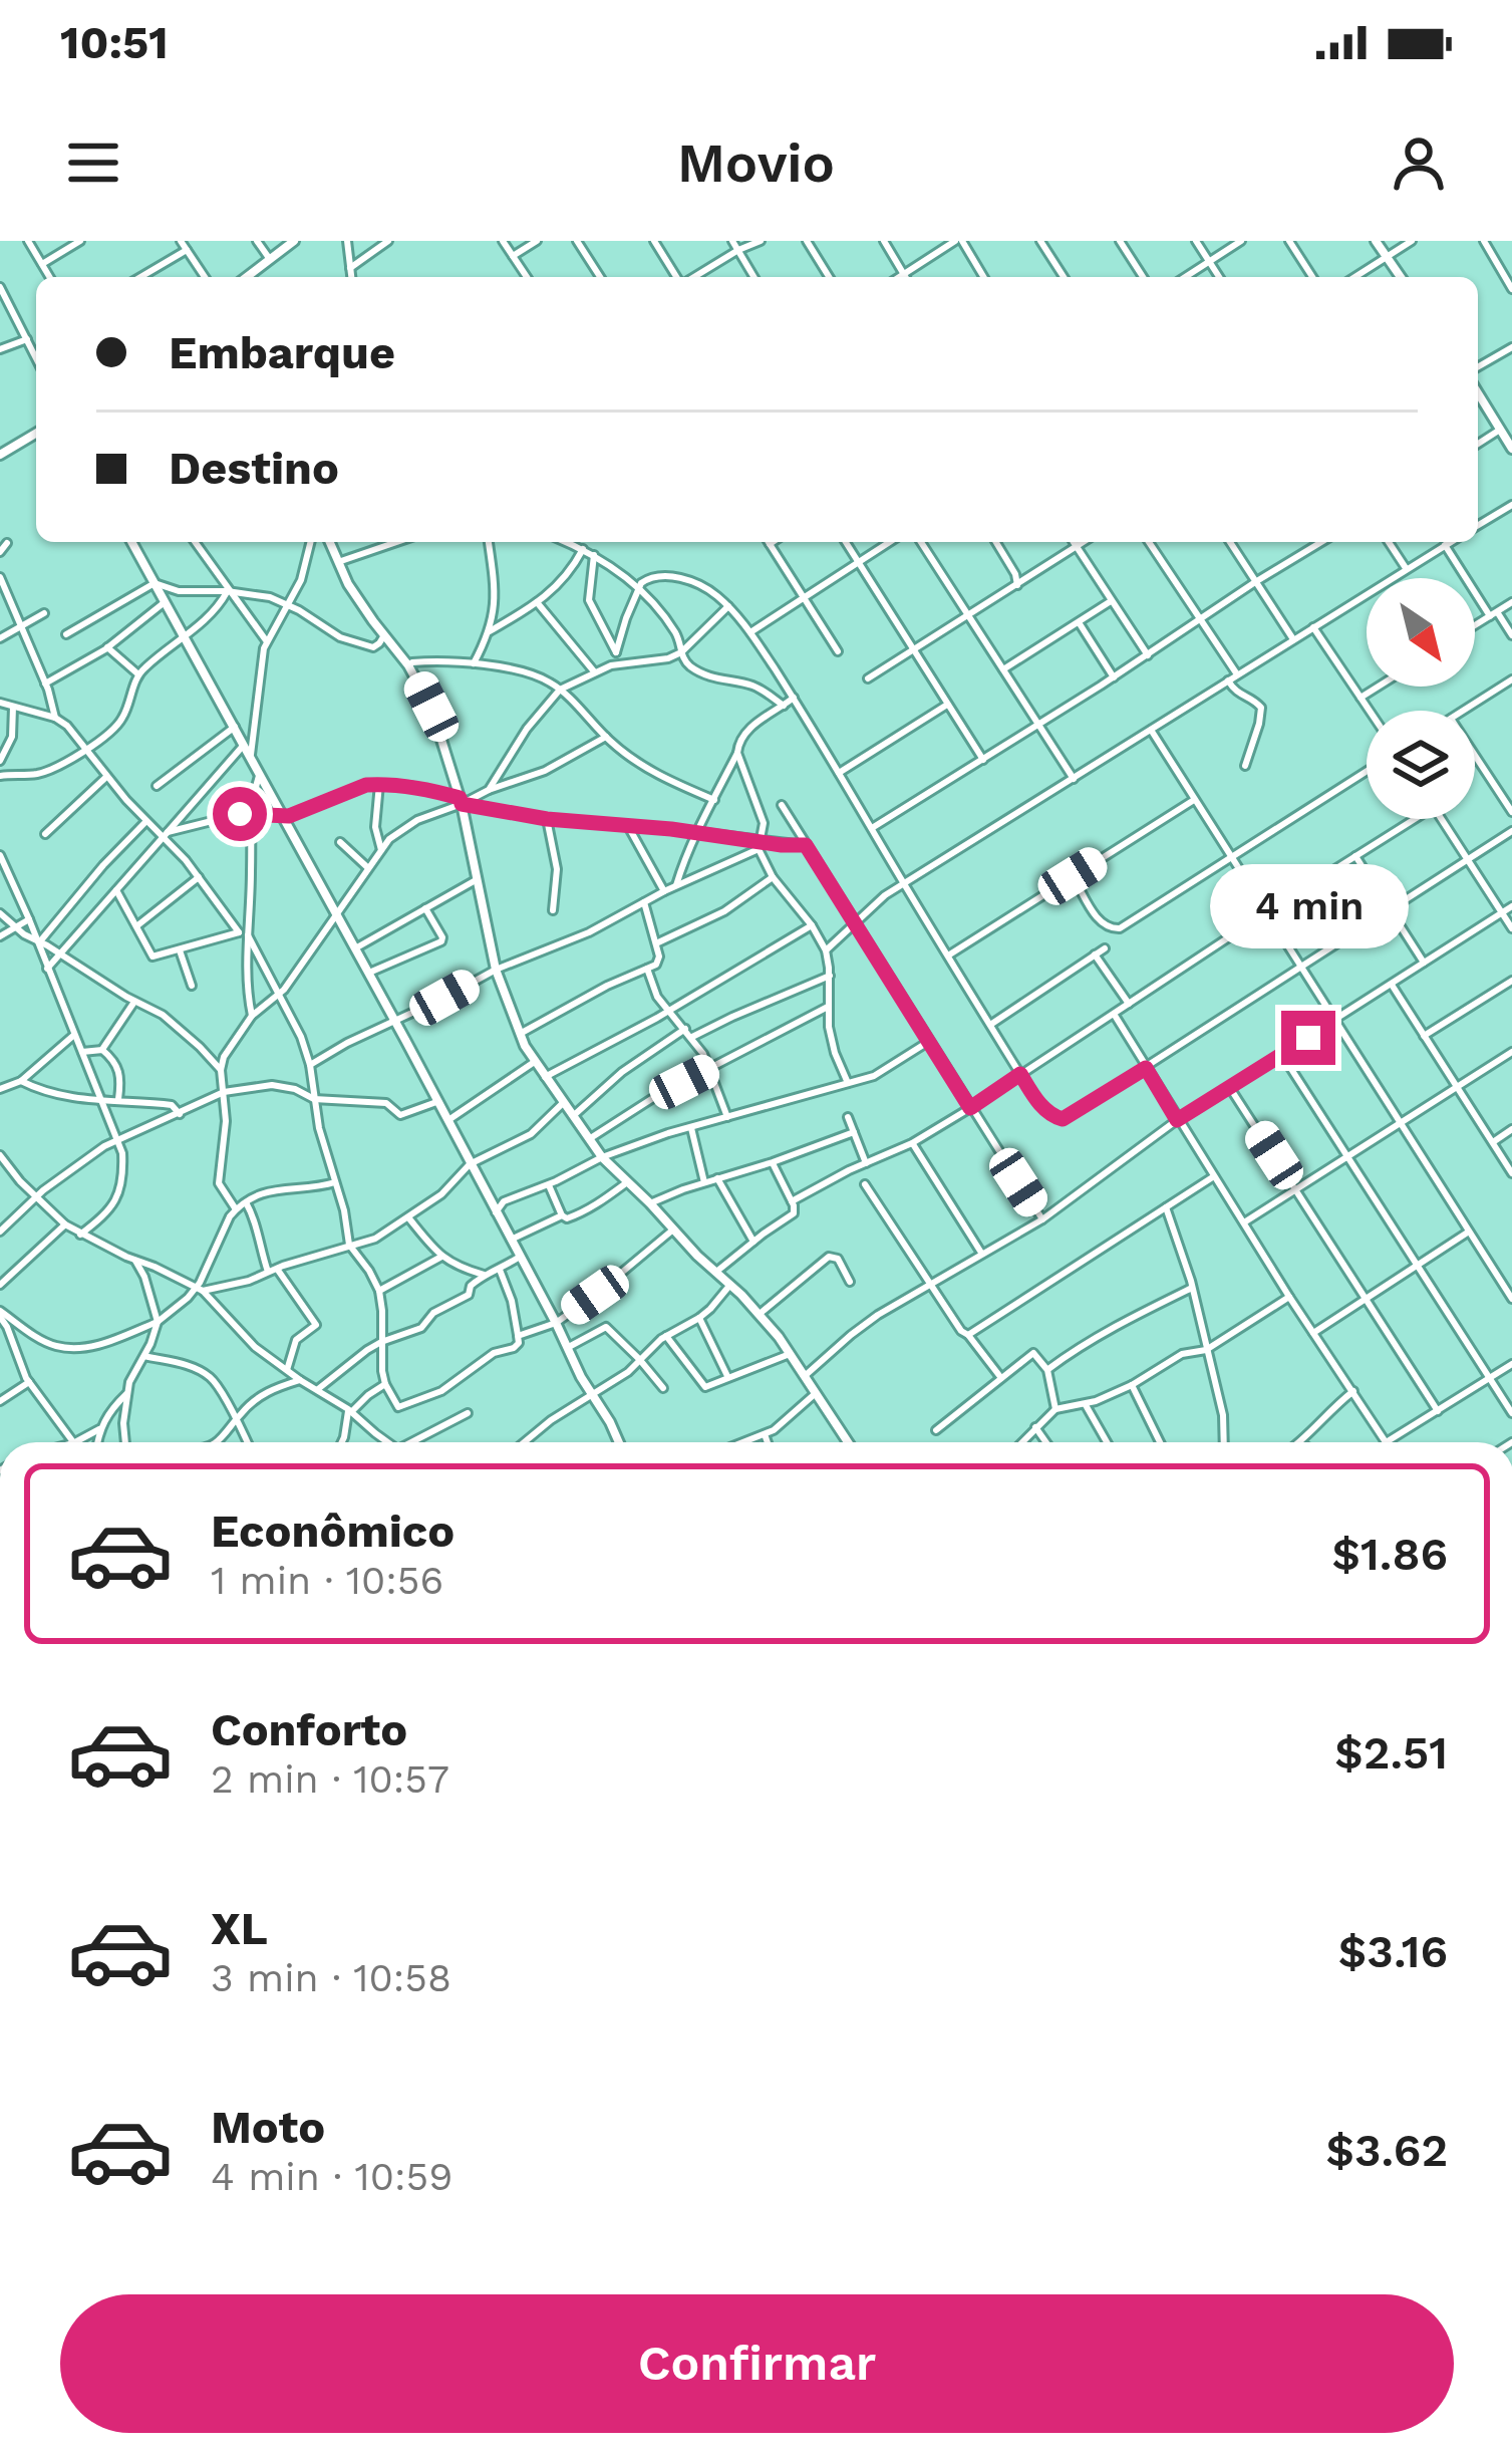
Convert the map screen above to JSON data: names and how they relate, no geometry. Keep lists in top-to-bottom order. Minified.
{"north":"bottom right","page":{"status":"10:51","header":"Movio","banner":["Embarque","Destino"],"bubble":"4 min","list":[{"name":"Econômico","note":"1 min · 10:56","value":"$1.86"},{"name":"Conforto","note":"2 min · 10:57","value":"$2.51"},{"name":"XL","note":"3 min · 10:58","value":"$3.16"},{"name":"Moto","note":"4 min · 10:59","value":"$3.62"}],"buttons":"Confirmar"}}
